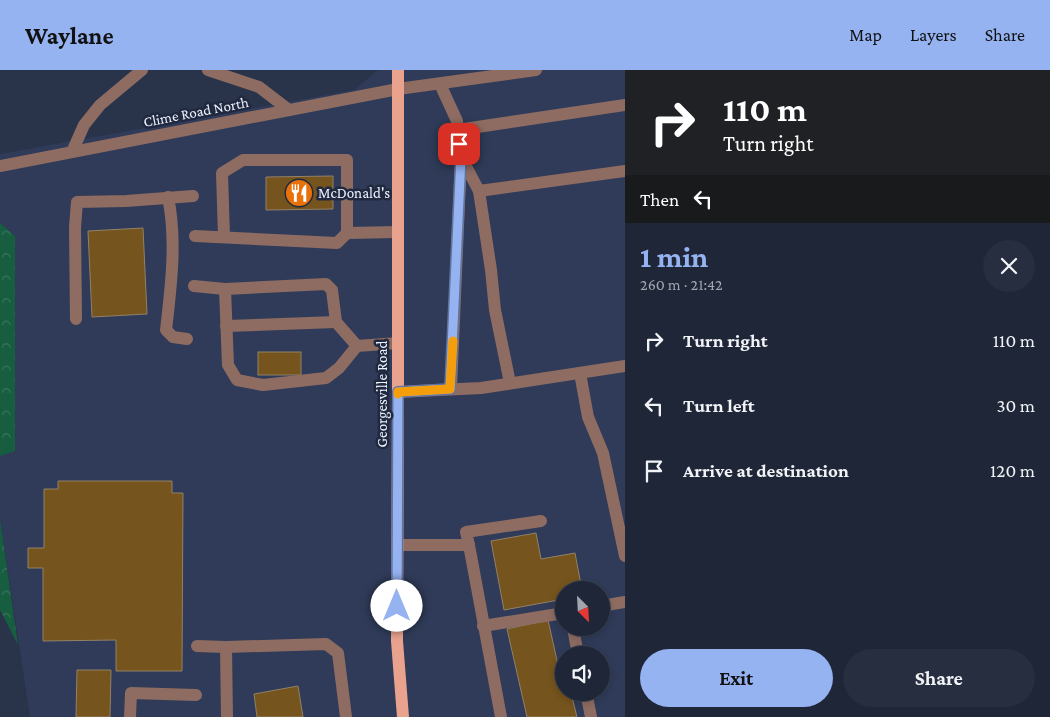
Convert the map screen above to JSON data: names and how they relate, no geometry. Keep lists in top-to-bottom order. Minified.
{"streets":{"main road":["Georgesville Road"],"street":["Clime Road North"]},"crossings":[["Clime Road North","Georgesville Road"]],"places":{"restaurant":["McDonald's"]},"north":"bottom right","page":{"header":"Waylane","nav":["Map","Layers","Share"],"turn":["110 m","Turn right"],"then":"Then","heading":["1 min","260 m · 21:42"],"list":[{"name":"Turn right","value":"110 m"},{"name":"Turn left","value":"30 m"},{"name":"Arrive at destination","value":"120 m"}],"buttons":["Exit","Share"]}}
